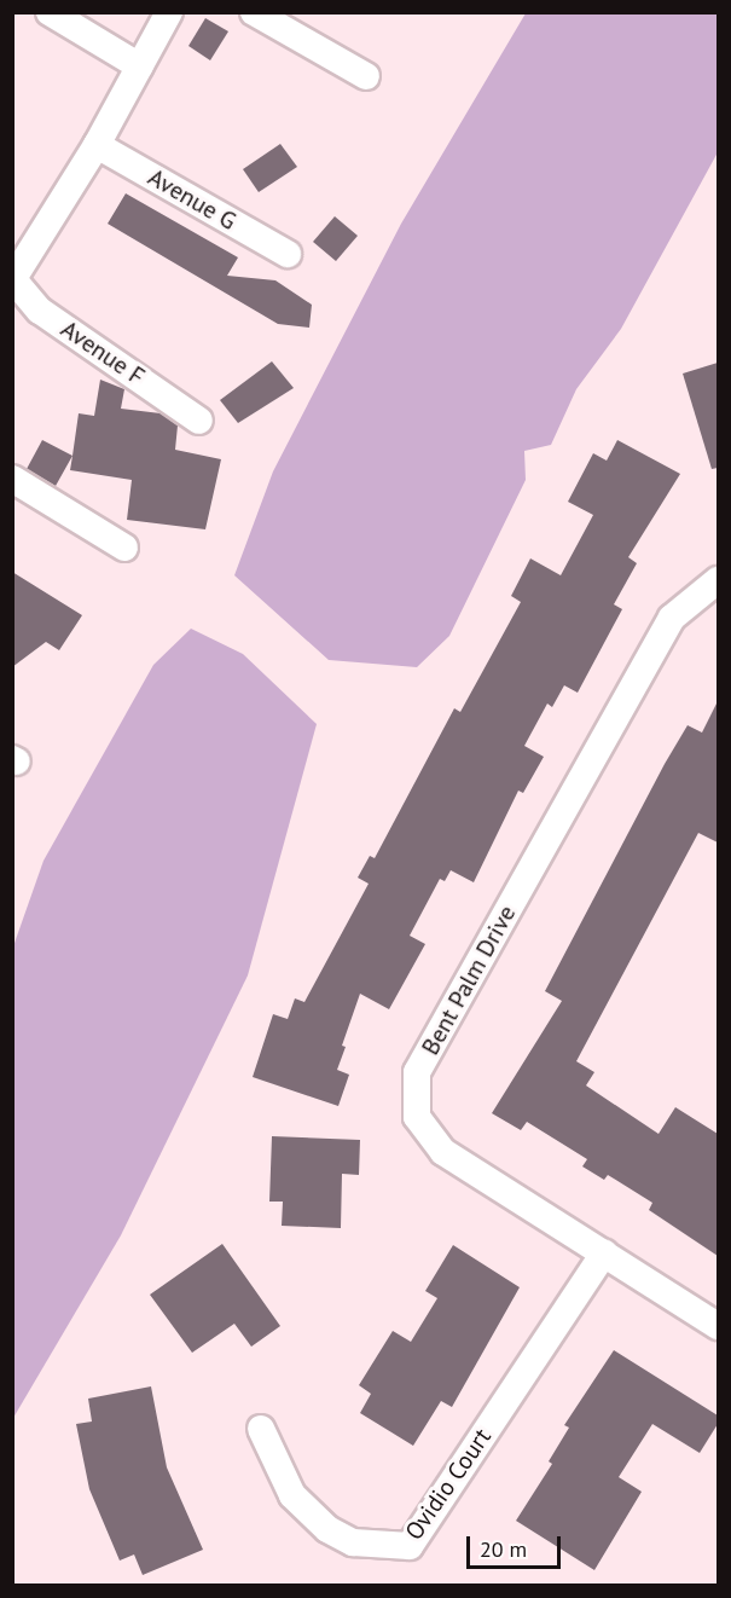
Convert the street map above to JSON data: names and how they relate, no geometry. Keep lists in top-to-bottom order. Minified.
{"streets":{"street":["Avenue G","Avenue F","Bent Palm Drive","Ovidio Court"]},"crossings":[["Bent Palm Drive","Ovidio Court"]],"scale_bar":"20 m"}
